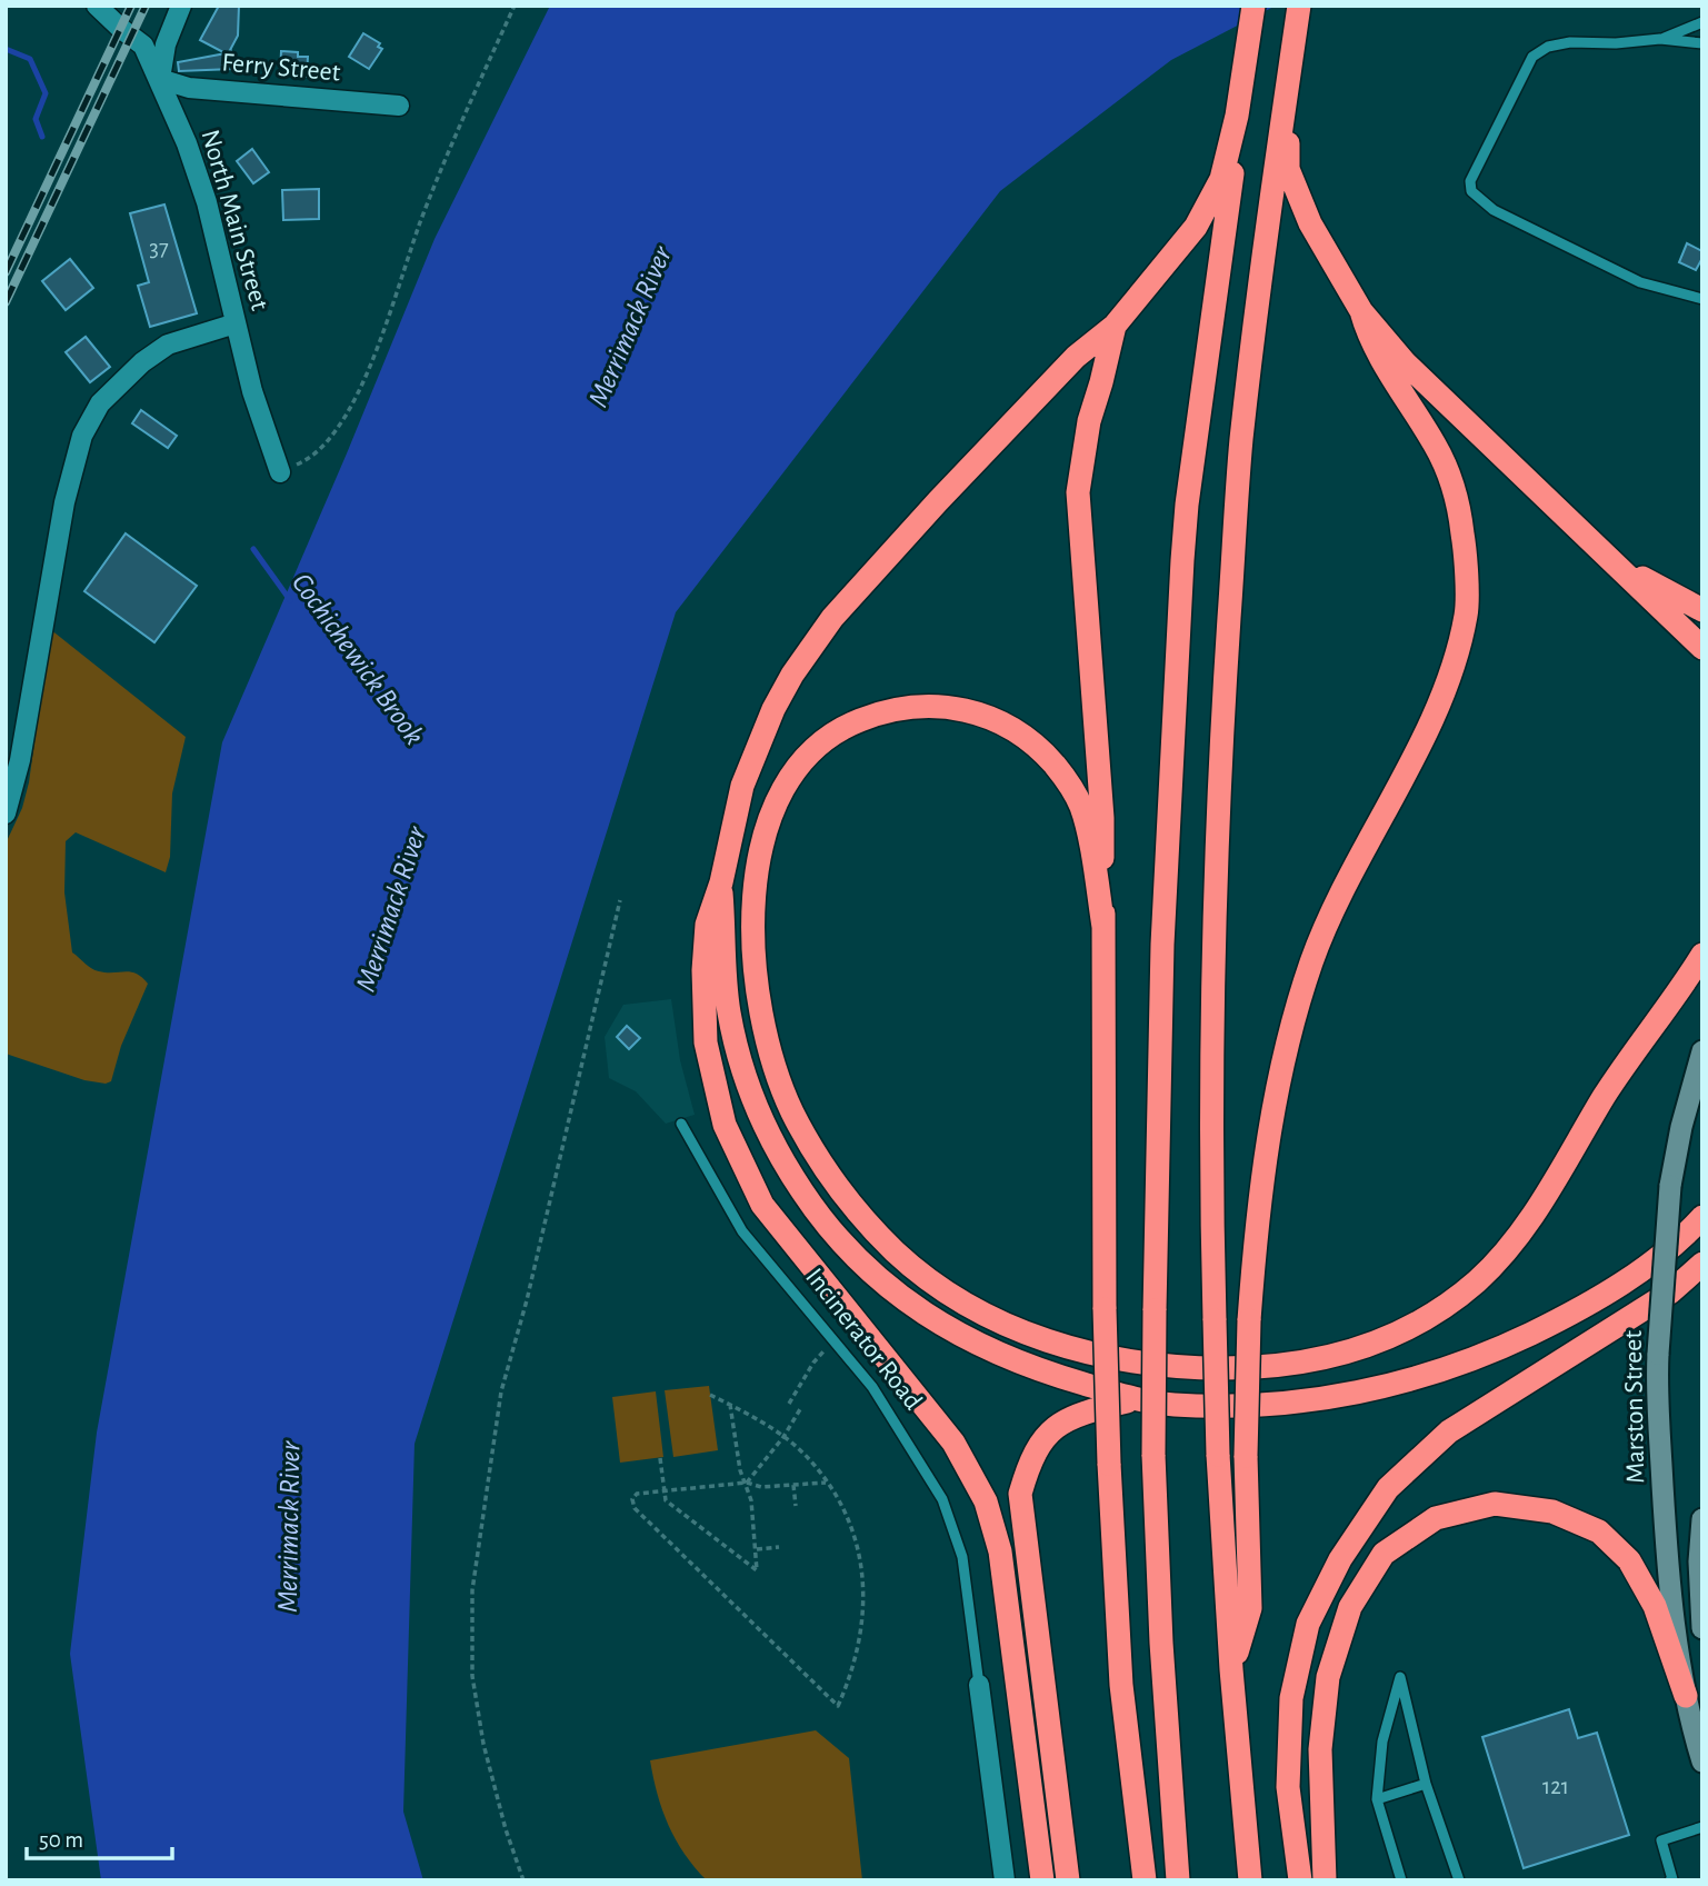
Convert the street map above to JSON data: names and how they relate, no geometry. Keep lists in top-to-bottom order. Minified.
{"streets":{"main road":["Marston Street"],"street":["Ferry Street","North Main Street","Incinerator Road"]},"crossings":[["Ferry Street","North Main Street"]],"water":["Merrimack River","Cochichewick Brook"],"house_numbers":["37","121"],"scale_bar":"50 m"}
